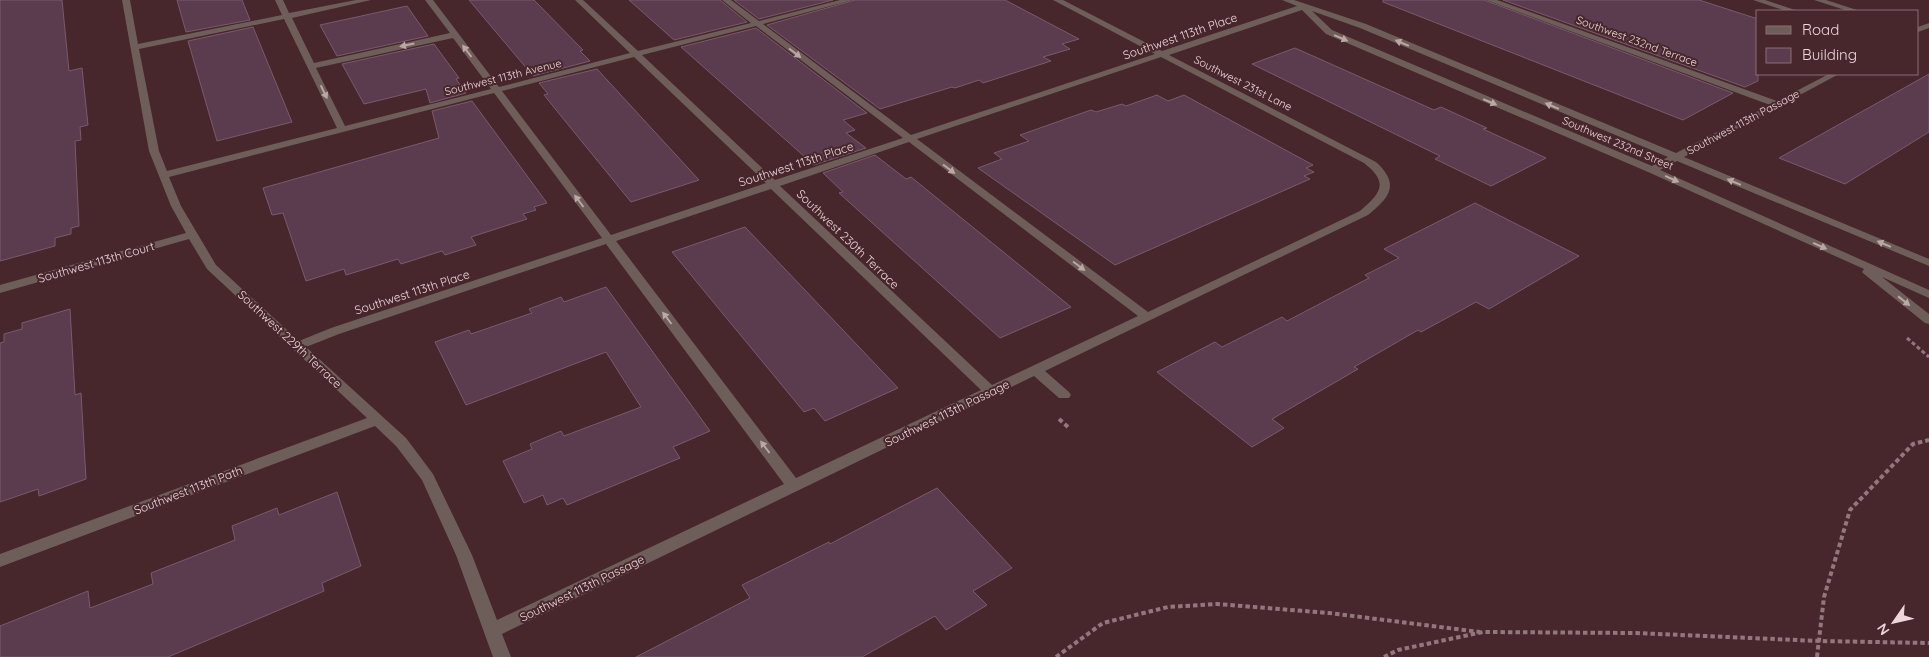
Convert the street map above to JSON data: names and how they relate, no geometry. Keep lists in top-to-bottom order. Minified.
{"streets":{"street":["Southwest 113th Place","Southwest 232nd Terrace","Southwest 113th Avenue","Southwest 231st Lane","Southwest 113th Passage","Southwest 232nd Street","Southwest 230th Terrace","Southwest 113th Court","Southwest 229th Terrace","Southwest 113th Path"]},"crossings":[["Southwest 113th Place","Southwest 231st Lane"],["Southwest 113th Place","Southwest 232nd Street"],["Southwest 113th Place","Southwest 230th Terrace"],["Southwest 113th Place","Southwest 229th Terrace"],["Southwest 232nd Terrace","Southwest 113th Passage"],["Southwest 113th Avenue","Southwest 230th Terrace"],["Southwest 113th Avenue","Southwest 229th Terrace"],["Southwest 231st Lane","Southwest 113th Passage"],["Southwest 113th Passage","Southwest 232nd Street"],["Southwest 113th Passage","Southwest 230th Terrace"],["Southwest 113th Passage","Southwest 229th Terrace"],["Southwest 113th Court","Southwest 229th Terrace"],["Southwest 229th Terrace","Southwest 113th Path"]],"legend":["Road","Building"],"north":"bottom left"}
